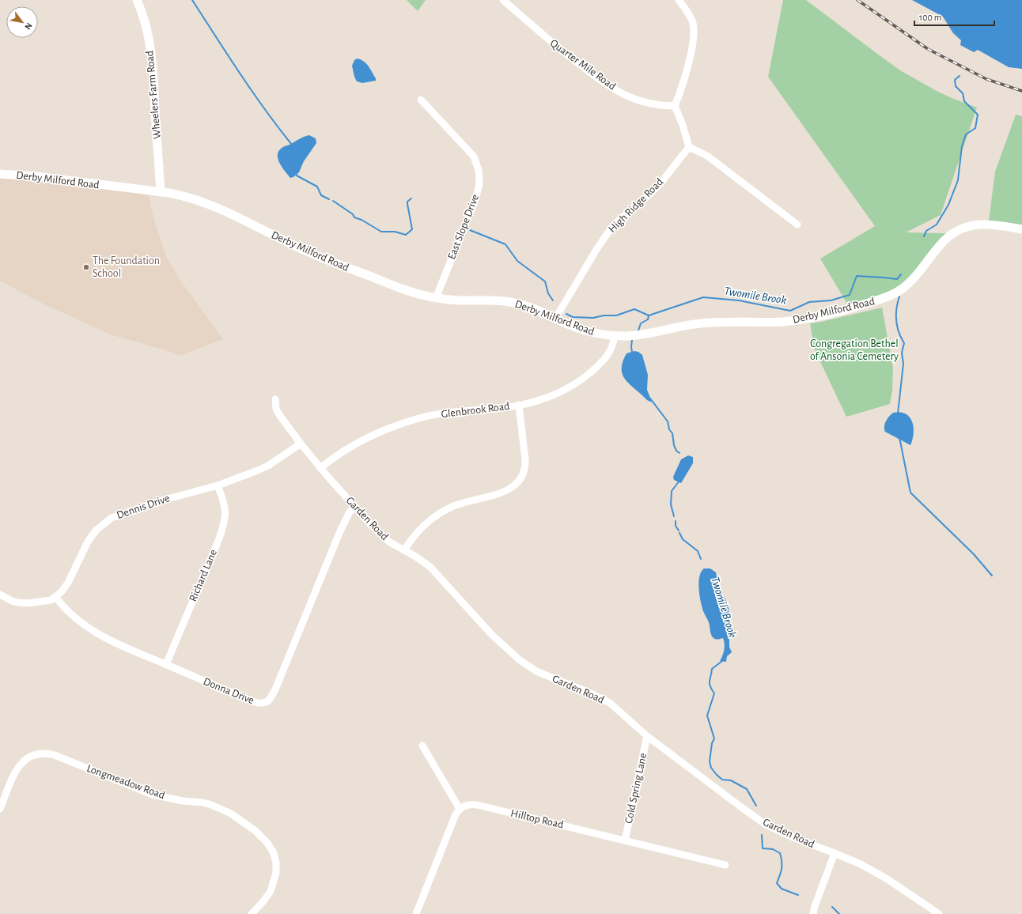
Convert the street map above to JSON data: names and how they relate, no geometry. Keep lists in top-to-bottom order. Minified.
{"streets":{"main road":["Wheelers Farm Road","Derby Milford Road"],"street":["Quarter Mile Road","High Ridge Road","East Slope Drive","Glenbrook Road","Dennis Drive","Garden Road","Richard Lane","Donna Drive","Longmeadow Road","Cold Spring Lane","Hilltop Road"]},"crossings":[["Wheelers Farm Road","Derby Milford Road"],["Derby Milford Road","High Ridge Road"],["Derby Milford Road","East Slope Drive"],["Derby Milford Road","Glenbrook Road"],["Glenbrook Road","Garden Road"],["Dennis Drive","Garden Road"],["Dennis Drive","Richard Lane"],["Dennis Drive","Donna Drive"],["Garden Road","Donna Drive"],["Garden Road","Cold Spring Lane"],["Richard Lane","Donna Drive"],["Cold Spring Lane","Hilltop Road"]],"water":["Twomile Brook"],"parks":["Congregation Bethel of Ansonia Cemetery"],"places":["The Foundation School"],"scale_bar":"100 m","north":"bottom right"}
